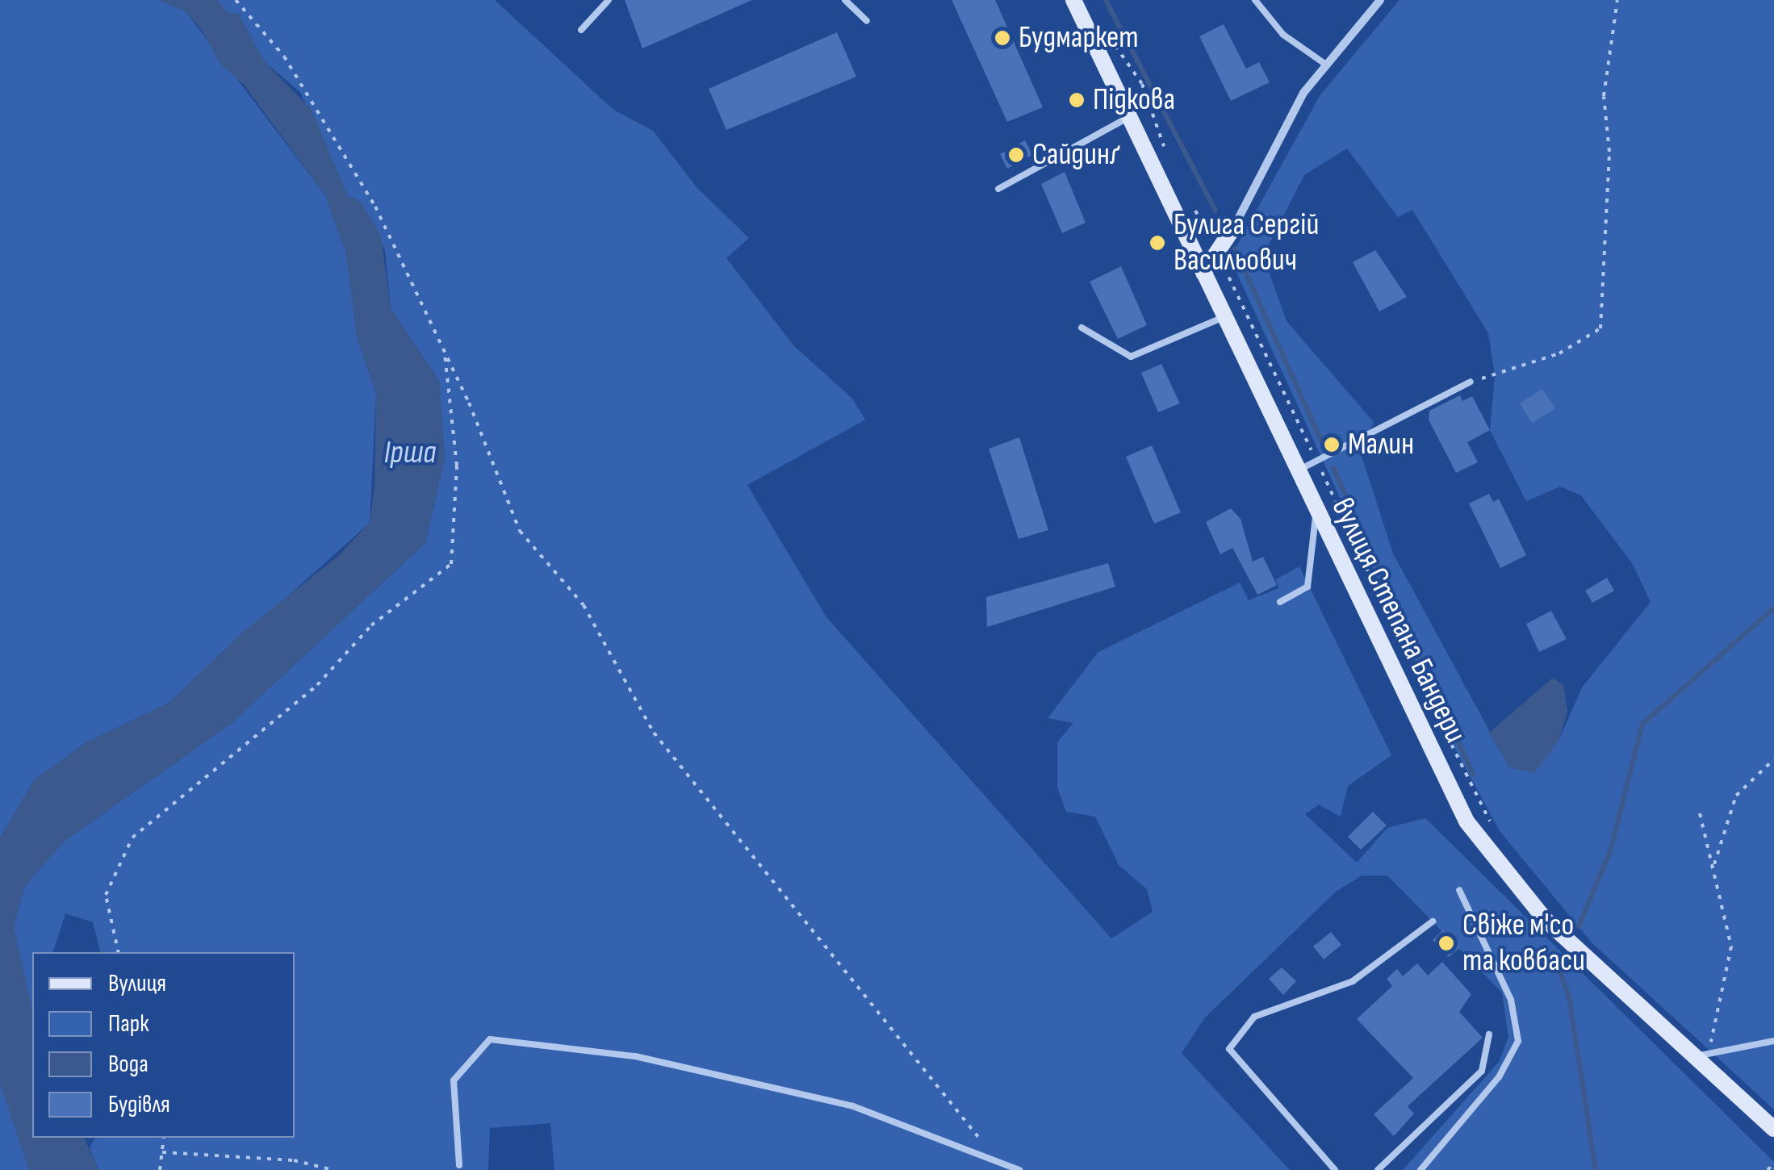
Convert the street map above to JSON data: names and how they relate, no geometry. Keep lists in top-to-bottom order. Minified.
{"streets":{"street":["вулиця Степана Бандери"]},"water":["Ірша"],"places":["Будмаркет","Підкова","Сайдинґ","Булига Сергій Васильович","Малин","Свіже м'со та ковбаси"],"legend":["Вулиця","Парк","Вода","Будівля"]}
